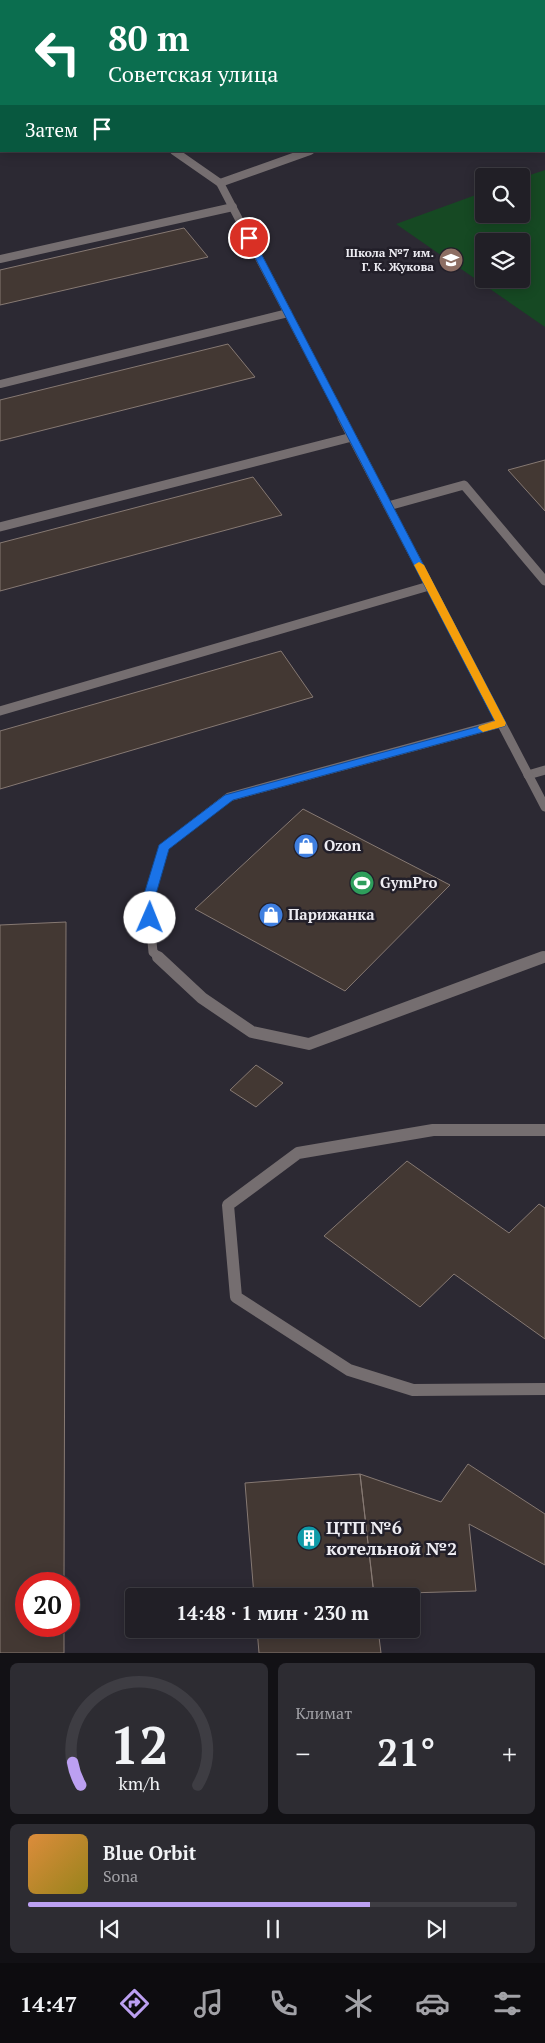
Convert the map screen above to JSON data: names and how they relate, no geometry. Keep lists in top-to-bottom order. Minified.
{"places":{"school or university":["Школа №7 им. Г. К. Жукова"],"shop":["Ozon","Парижанка"],"sports":["GymPro"],"building":["ЦТП №6 котельной №2"]},"page":{"turn":["80 m","Советская улица"],"then":"Затем","limit":"20","trip":"14:48 · 1 мин · 230 m","tile":"Климат","heat":["−","21°","+"],"song":["Blue Orbit","Sona"],"tabs":"14:47","gauge":["12","km/h"]}}
